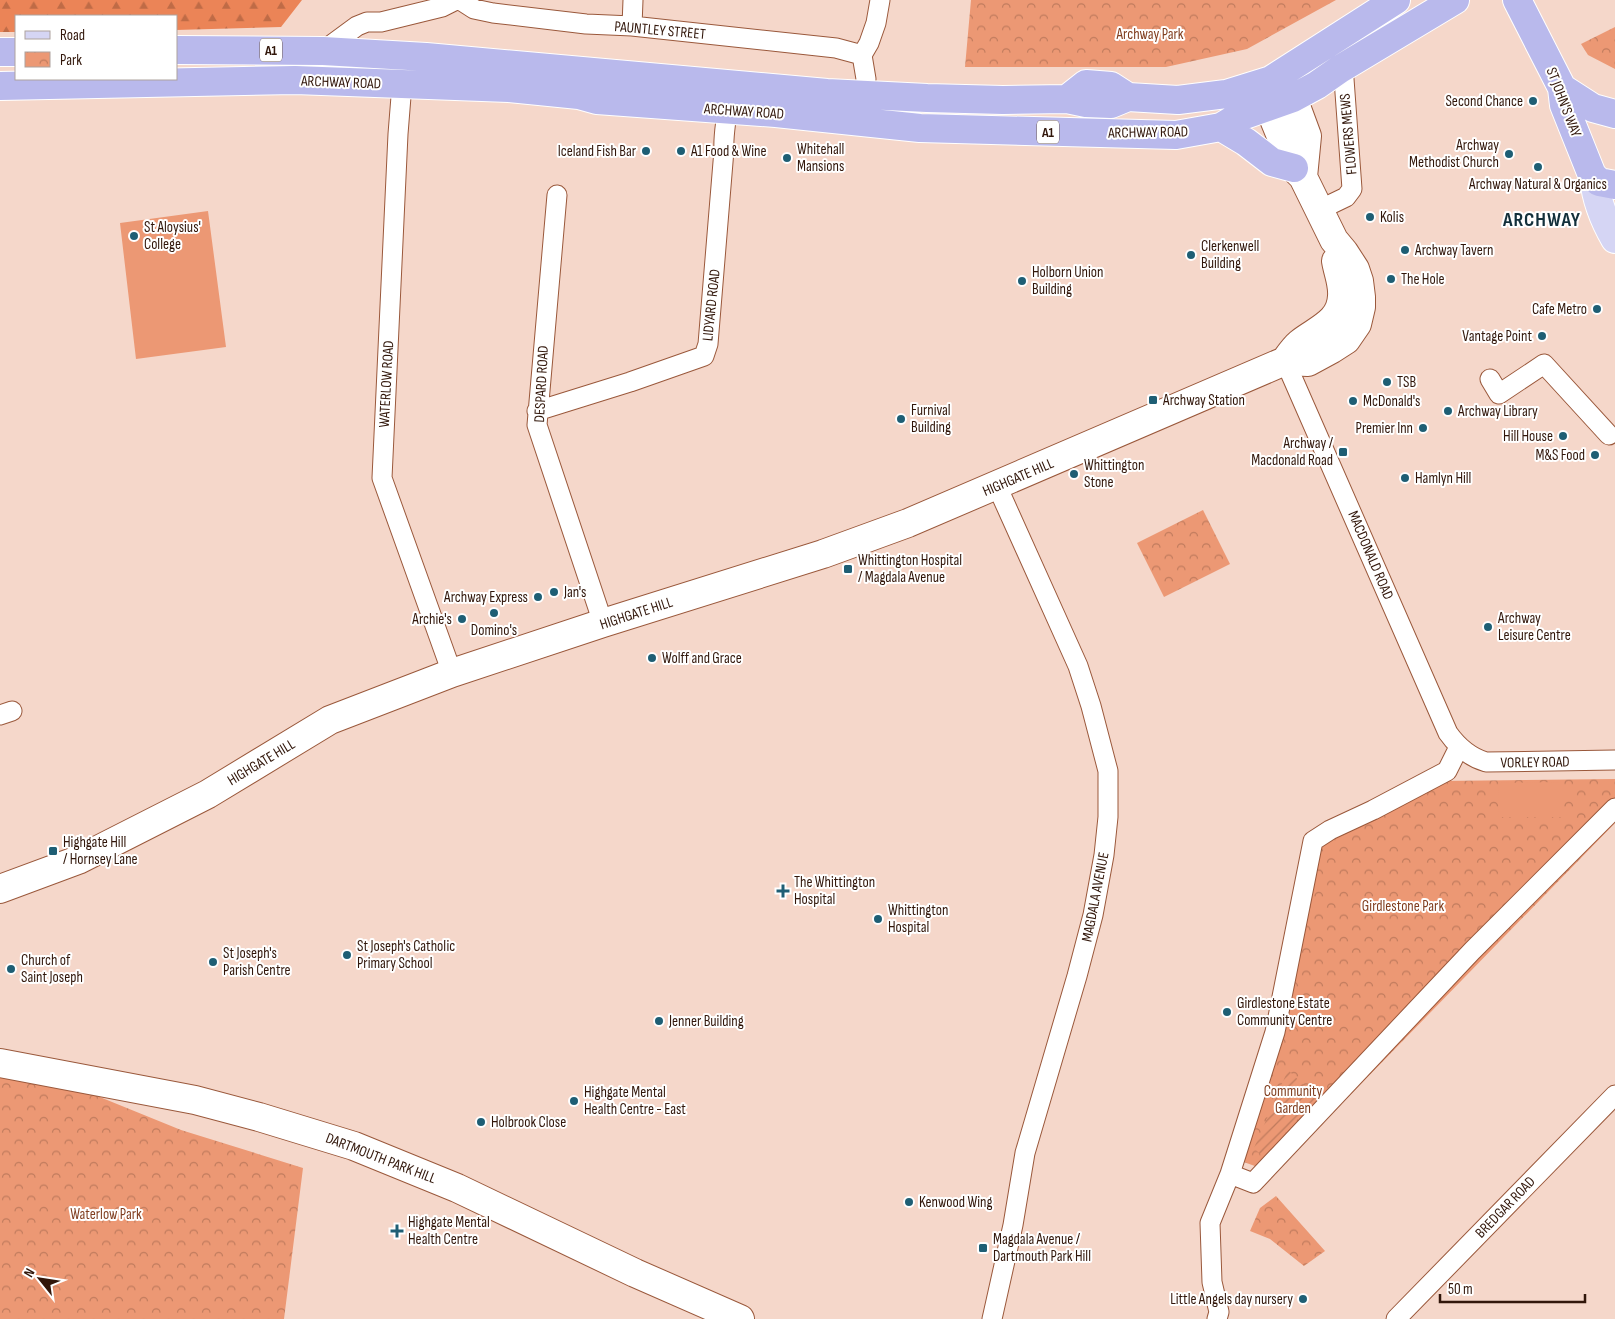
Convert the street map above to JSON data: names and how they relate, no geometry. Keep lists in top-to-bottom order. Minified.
{"streets":{"highway":["A1","ARCHWAY ROAD","ST JOHN'S WAY"],"main road":["HIGHGATE HILL","DARTMOUTH PARK HILL"],"street":["PAUNTLEY STREET","FLOWERS MEWS","LIDYARD ROAD","WATERLOW ROAD","DESPARD ROAD","MACDONALD ROAD","VORLEY ROAD","MAGDALA AVENUE","BREDGAR ROAD"]},"crossings":[["PAUNTLEY STREET","ARCHWAY ROAD"],["ARCHWAY ROAD","FLOWERS MEWS"],["ARCHWAY ROAD","LIDYARD ROAD"],["ARCHWAY ROAD","WATERLOW ROAD"],["LIDYARD ROAD","DESPARD ROAD"],["WATERLOW ROAD","HIGHGATE HILL"],["DESPARD ROAD","HIGHGATE HILL"],["HIGHGATE HILL","MACDONALD ROAD"],["HIGHGATE HILL","MAGDALA AVENUE"],["MACDONALD ROAD","VORLEY ROAD"]],"districts":["ARCHWAY"],"parks":["Archway Park","Girdlestone Park","Community Garden","Waterlow Park"],"places":{"other":["Second Chance","Iceland Fish Bar","A1 Food & Wine","Archway Methodist Church","Whitehall Mansions","Archway Natural & Organics","Kolis","St Aloysius' College","Archway Tavern","Clerkenwell Building","The Hole","Holborn Union Building","Cafe Metro","Vantage Point","TSB","McDonald's","Archway Library","Furnival Building","Premier Inn","Hill House","M&S Food","Whittington Stone","Hamlyn Hill","Jan's","Archway Express","Domino's","Archie's","Archway Leisure Centre","Wolff and Grace","Whittington Hospital","St Joseph's Catholic Primary School","St Joseph's Parish Centre","Church of Saint Joseph","Girdlestone Estate Community Centre","Jenner Building","Highgate Mental Health Centre - East","Holbrook Close","Kenwood Wing","Little Angels day nursery"],"transit":["Archway Station","Archway / Macdonald Road","Whittington Hospital / Magdala Avenue","Highgate Hill / Hornsey Lane","Magdala Avenue / Dartmouth Park Hill"],"health":["The Whittington Hospital","Highgate Mental Health Centre"]},"legend":["Road","Park"],"scale_bar":"50 m","north":"top left"}
